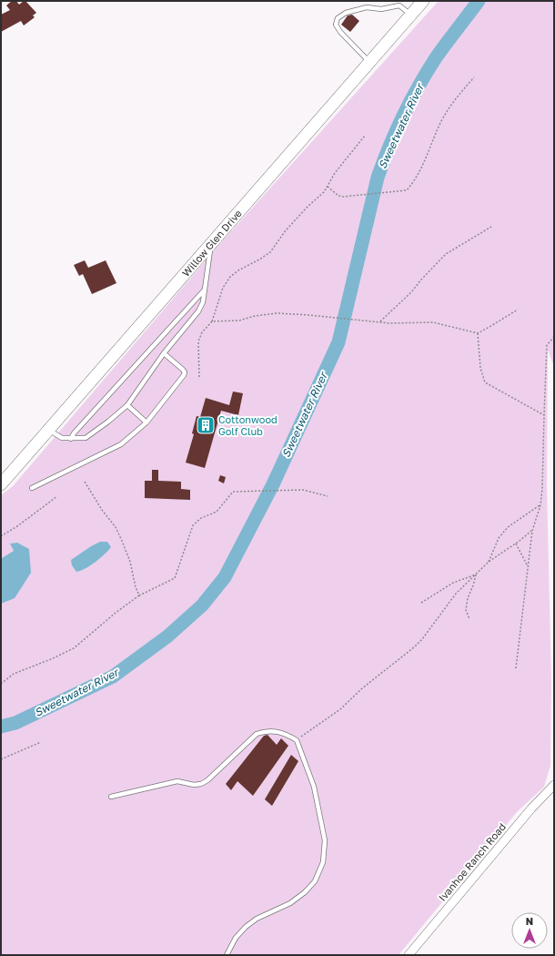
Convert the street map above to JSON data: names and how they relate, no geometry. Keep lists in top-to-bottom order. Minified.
{"streets":{"main road":["Willow Glen Drive"],"street":["Ivanhoe Ranch Road"]},"water":["Sweetwater River"],"places":{"building":["Cottonwood Golf Club"]},"north":"top"}
